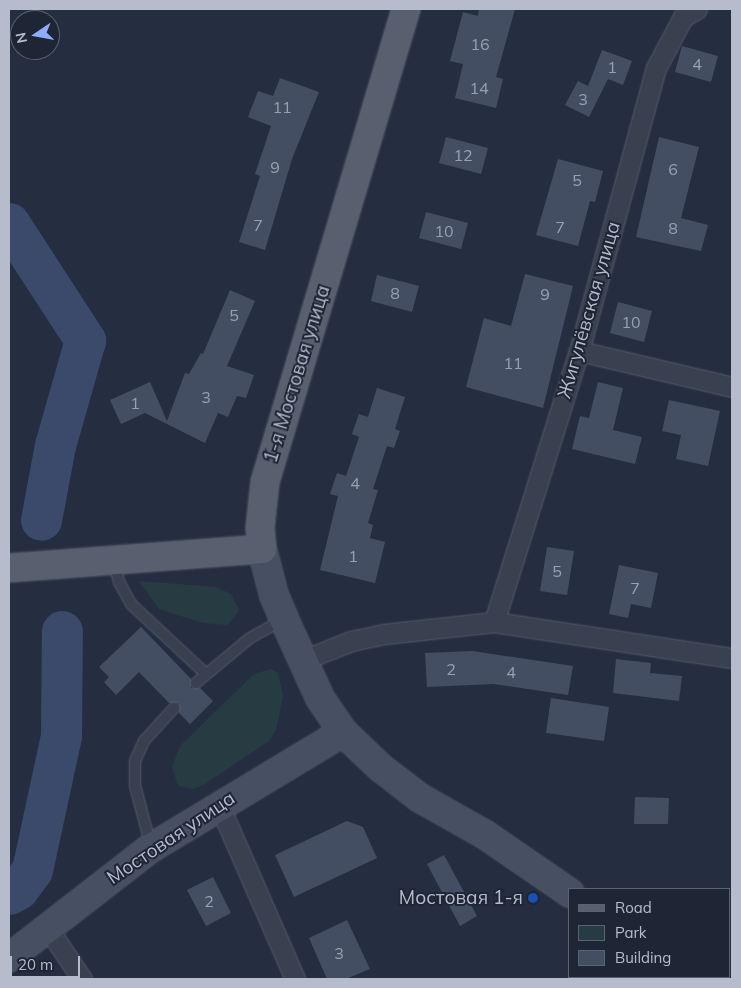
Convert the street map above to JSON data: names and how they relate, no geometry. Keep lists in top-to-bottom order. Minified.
{"streets":{"main road":["1-я Мостовая улица","Мостовая улица"],"street":["Жигулёвская улица"]},"crossings":[["1-я Мостовая улица","Мостовая улица"]],"places":["Мостовая 1-я"],"house_numbers":["16","4","1","14","3","11","12","9","6","5","7","7","8","10","8","9","5","10","11","3","1","4","1","5","7","2","4","2","3"],"legend":["Road","Park","Building"],"scale_bar":"20 m","north":"left"}
